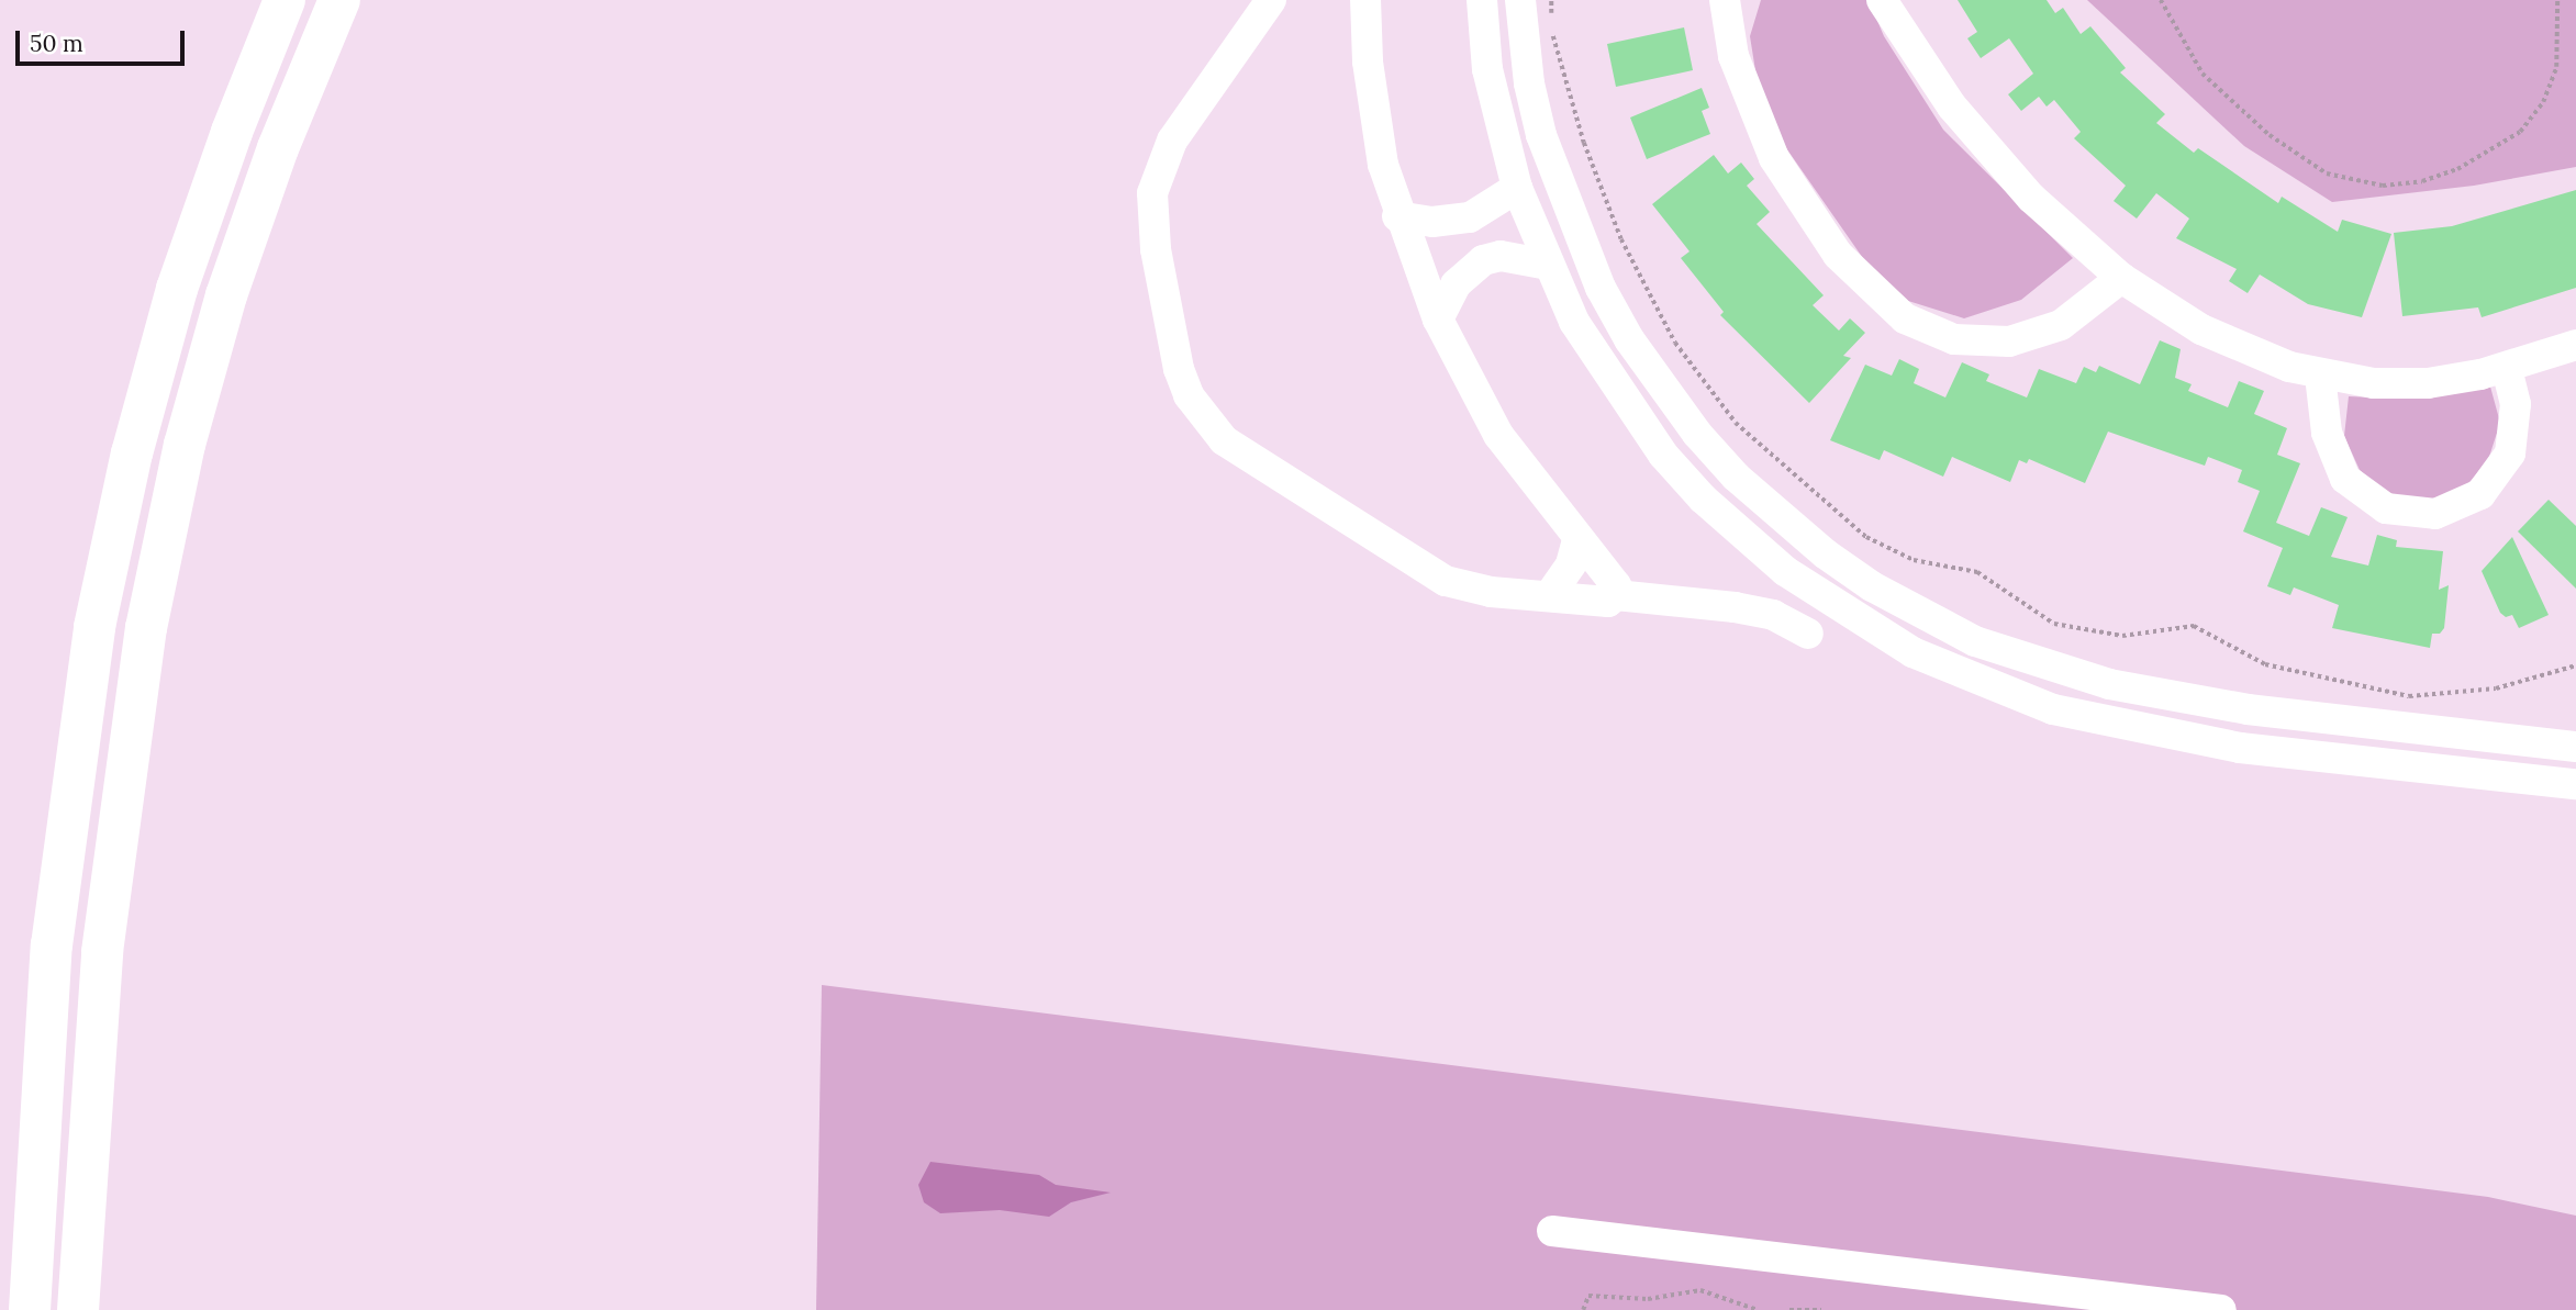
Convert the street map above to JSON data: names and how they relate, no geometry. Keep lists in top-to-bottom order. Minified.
{"scale_bar":"50 m"}
